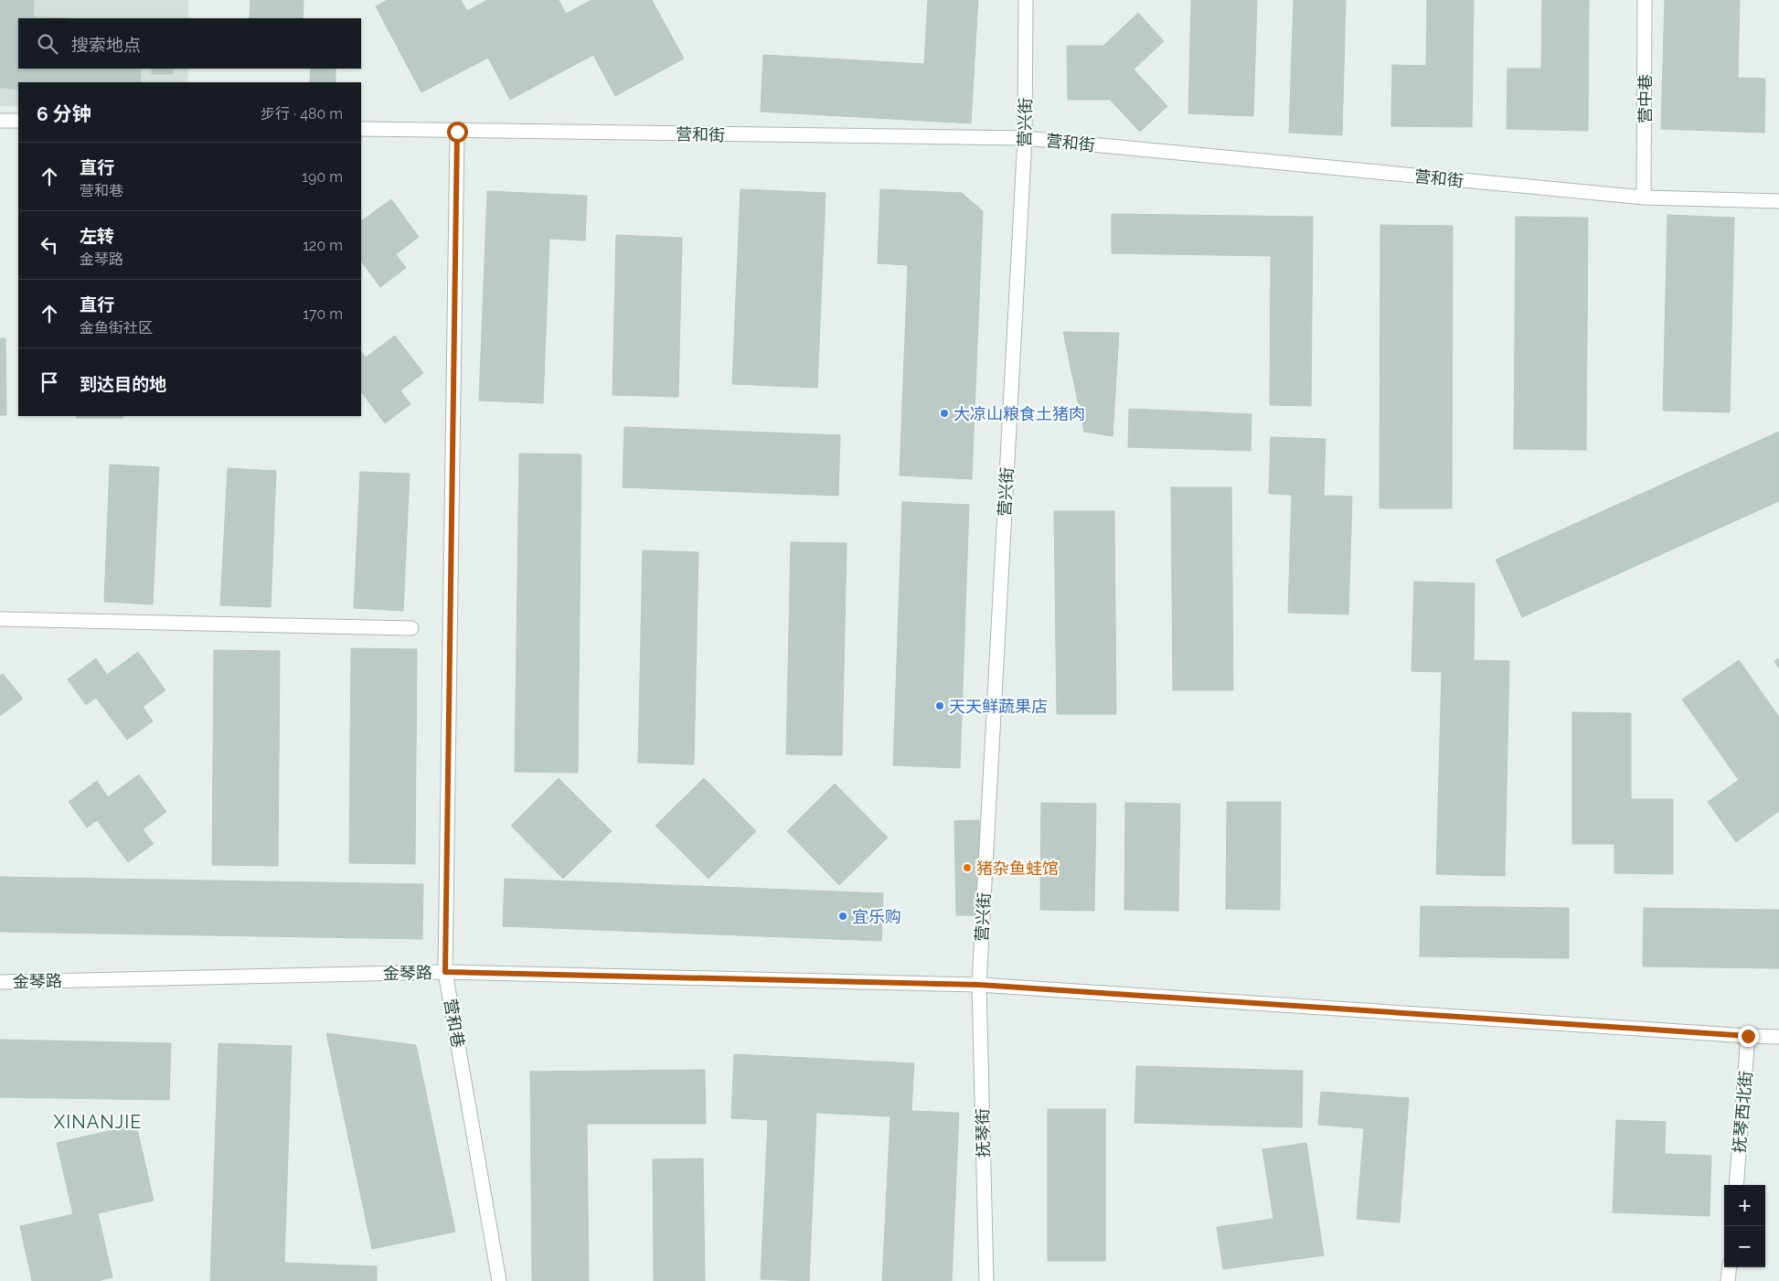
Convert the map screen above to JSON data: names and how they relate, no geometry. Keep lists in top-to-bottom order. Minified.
{"streets":{"street":["营中巷","营兴街","营和街","金琴路","营和巷","抚琴西北街","抚琴街"]},"crossings":[["营中巷","营和街"],["营兴街","营和街"],["营兴街","金琴路"],["营兴街","抚琴街"],["营和街","营和巷"],["金琴路","营和巷"],["金琴路","抚琴西北街"],["金琴路","抚琴街"]],"districts":["XINANJIE"],"places":["大凉山粮食土猪肉","天天鲜蔬果店","猪杂鱼蛙馆","宜乐购"],"page":{"search":"搜索地点","heading":["6 分钟","步行 · 480 m"],"list":[["直行","营和巷","190 m"],["左转","金琴路","120 m"],["直行","金鱼街社区","170 m"],"到达目的地"],"map_buttons":["+","−"]}}
